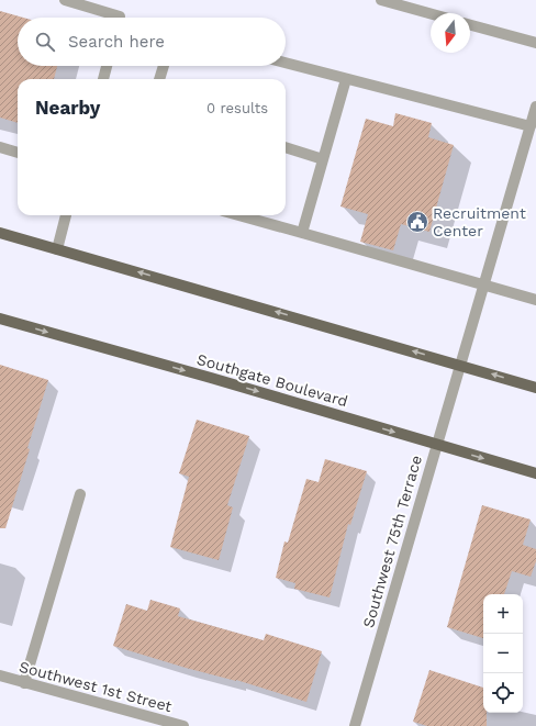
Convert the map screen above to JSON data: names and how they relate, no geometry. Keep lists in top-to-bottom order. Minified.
{"streets":{"main road":["Southgate Boulevard"],"street":["Southwest 75th Terrace","Southwest 1st Street"]},"crossings":[["Southgate Boulevard","Southwest 75th Terrace"]],"places":{"public building":["Recruitment Center"]},"north":"bottom","page":{"search":"Search here","heading":["Nearby","0 results"],"map_buttons":["+","−"]}}
